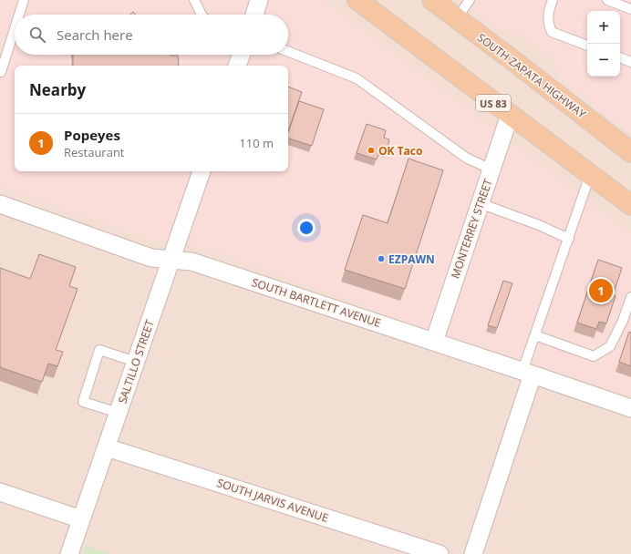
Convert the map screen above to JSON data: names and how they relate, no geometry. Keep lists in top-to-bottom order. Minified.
{"streets":{"main road":["SOUTH ZAPATA HIGHWAY","US 83"],"street":["MONTERREY STREET","SOUTH BARTLETT AVENUE","SALTILLO STREET","SOUTH JARVIS AVENUE"]},"crossings":[["US 83","MONTERREY STREET"],["MONTERREY STREET","SOUTH BARTLETT AVENUE"],["SOUTH BARTLETT AVENUE","SALTILLO STREET"],["SALTILLO STREET","SOUTH JARVIS AVENUE"]],"places":["OK Taco","EZPAWN"],"page":{"map_buttons":["+","−"],"search":"Search here","heading":"Nearby","list":[{"mark":"1","name":"Popeyes","note":"Restaurant","value":"110 m"}],"pins":"1"}}
